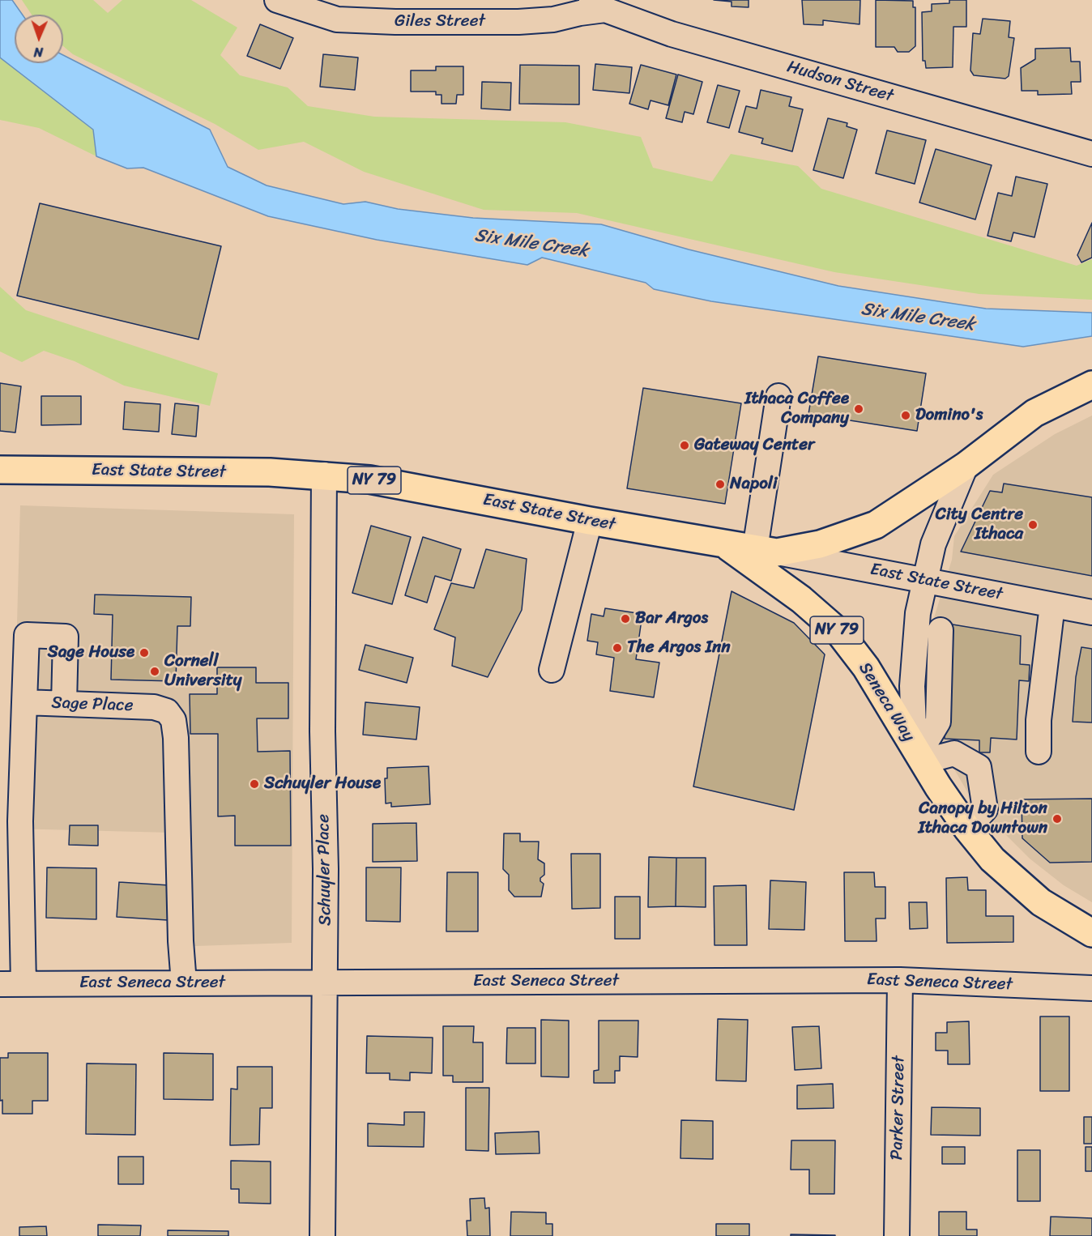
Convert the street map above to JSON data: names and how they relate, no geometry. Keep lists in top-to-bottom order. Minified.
{"streets":{"highway":["East State Street","NY 79","Seneca Way"],"street":["Giles Street","Hudson Street","Sage Place","Schuyler Place","East Seneca Street","Parker Street"]},"crossings":[["Giles Street","Hudson Street"],["East State Street","NY 79"],["East State Street","Seneca Way"],["East State Street","Schuyler Place"],["NY 79","Seneca Way"],["Sage Place","East Seneca Street"],["Schuyler Place","East Seneca Street"],["East Seneca Street","Parker Street"]],"water":["Six Mile Creek"],"places":["Ithaca Coffee Company","Domino's","Gateway Center","Napoli","City Centre Ithaca","Bar Argos","The Argos Inn","Sage House","Cornell University","Schuyler House","Canopy by Hilton Ithaca Downtown"],"north":"bottom"}
